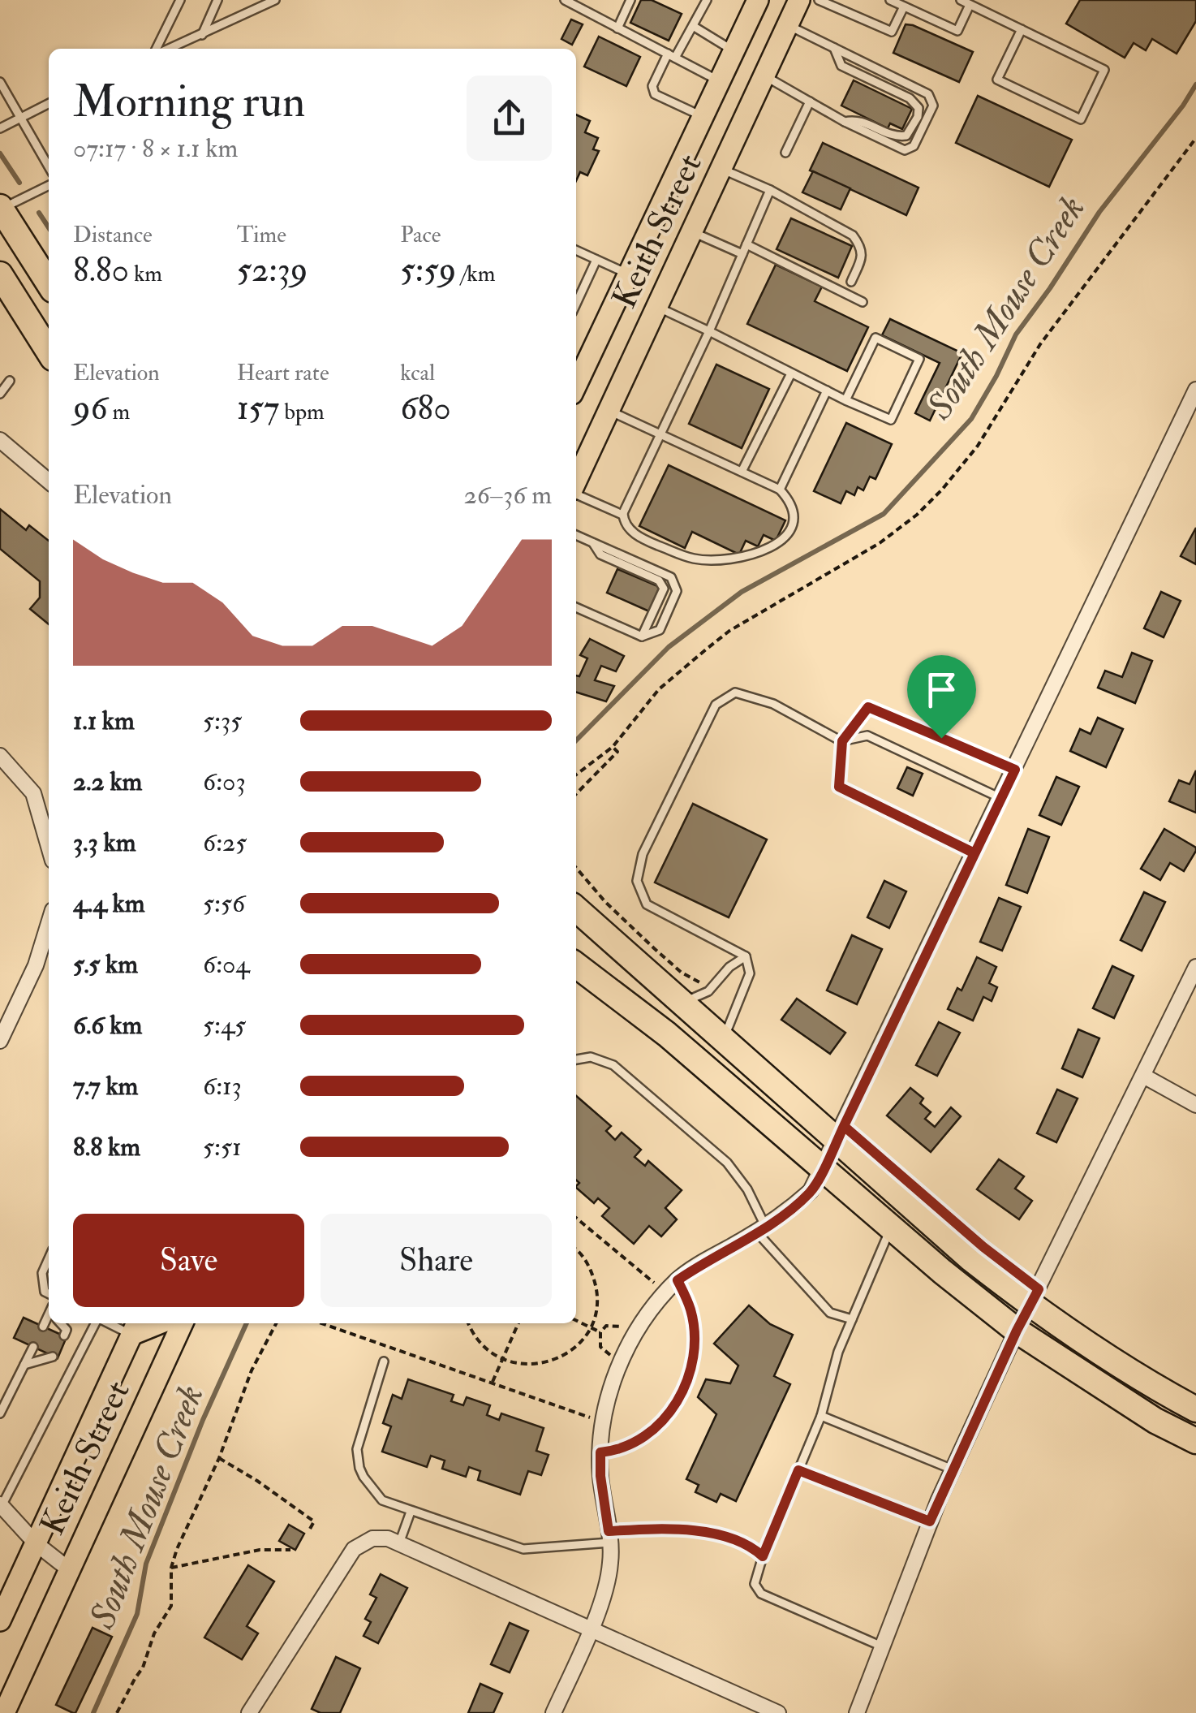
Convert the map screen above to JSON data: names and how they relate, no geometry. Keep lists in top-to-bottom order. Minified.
{"streets":{"main road":["Keith Street"]},"water":["South Mouse Creek"],"page":{"heading":["Morning run","07:17 · 8 × 1.1 km"],"stats":[["Distance","8.80 km"],["Time","52:39"],["Pace","5:59 /km"],["Elevation","96 m"],["Heart rate","157 bpm"],["kcal","680"]],"chart":["Elevation","26–36 m"],"list":[{"name":"1.1 km","note":"5:35"},{"name":"2.2 km","note":"6:03"},{"name":"3.3 km","note":"6:25"},{"name":"4.4 km","note":"5:56"},{"name":"5.5 km","note":"6:04"},{"name":"6.6 km","note":"5:45"},{"name":"7.7 km","note":"6:13"},{"name":"8.8 km","note":"5:51"}],"buttons":["Save","Share"]}}
